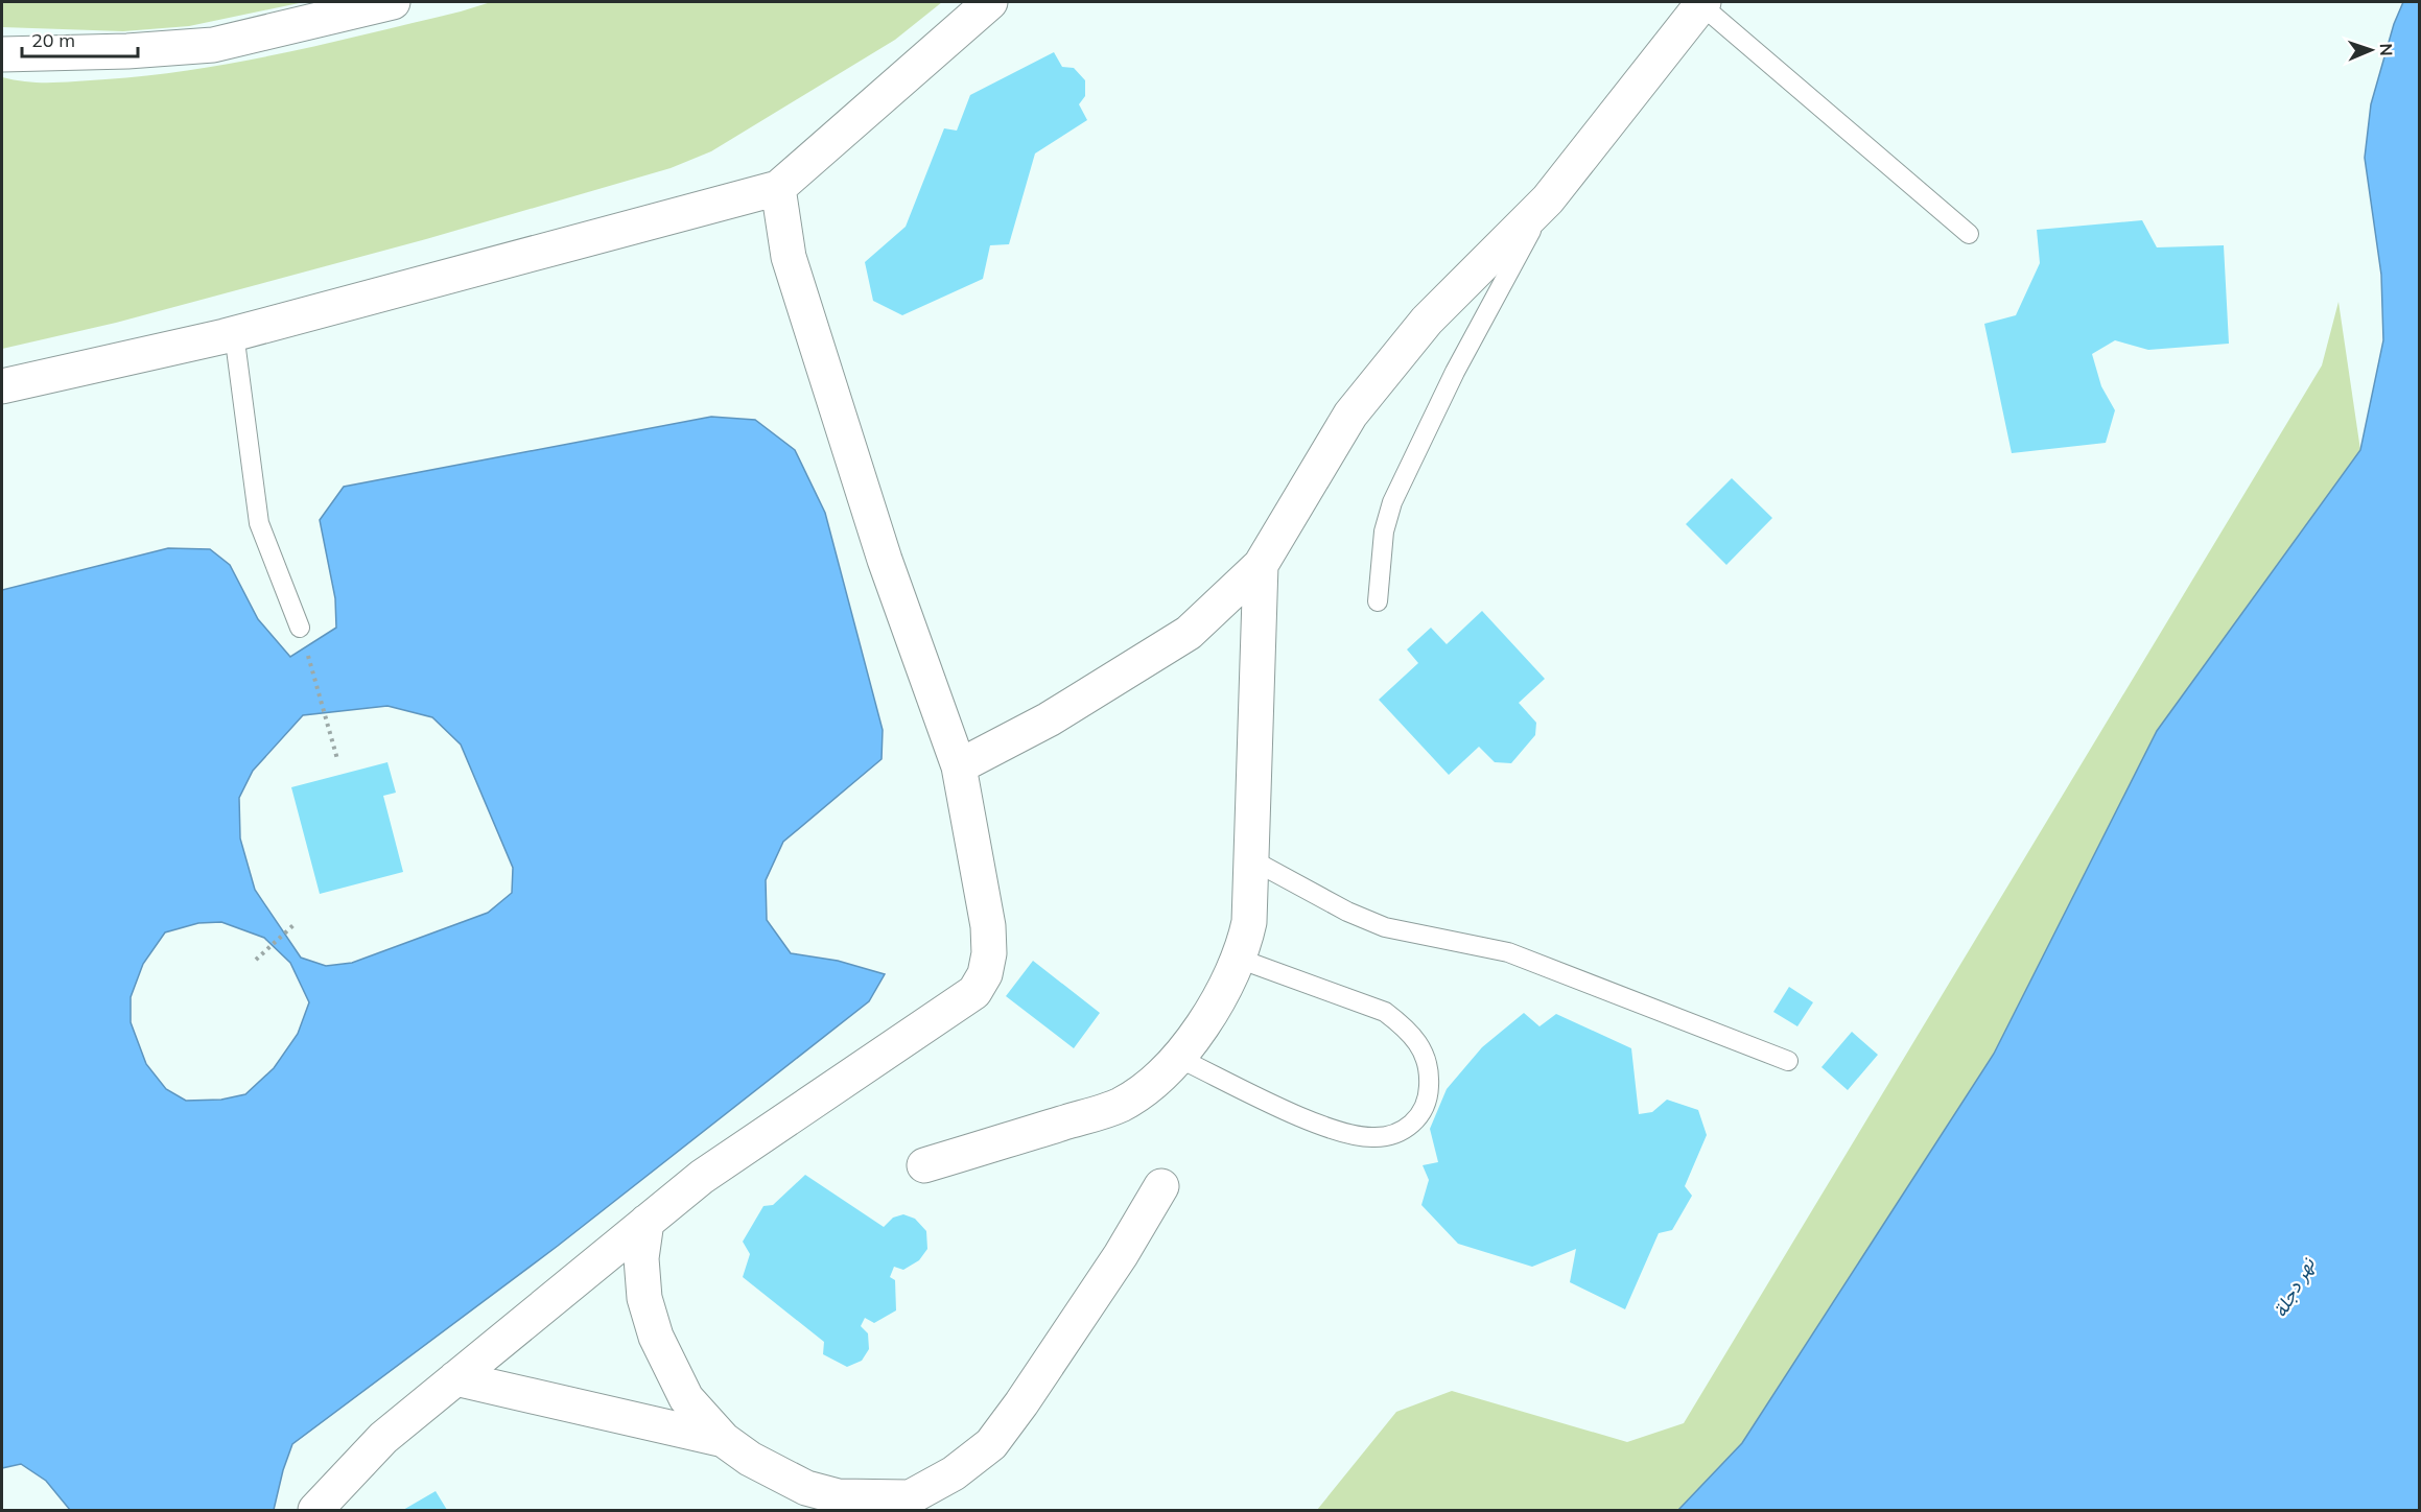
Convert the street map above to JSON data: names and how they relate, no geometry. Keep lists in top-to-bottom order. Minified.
{"water":["نهر دجلة"],"scale_bar":"20 m","north":"right"}
